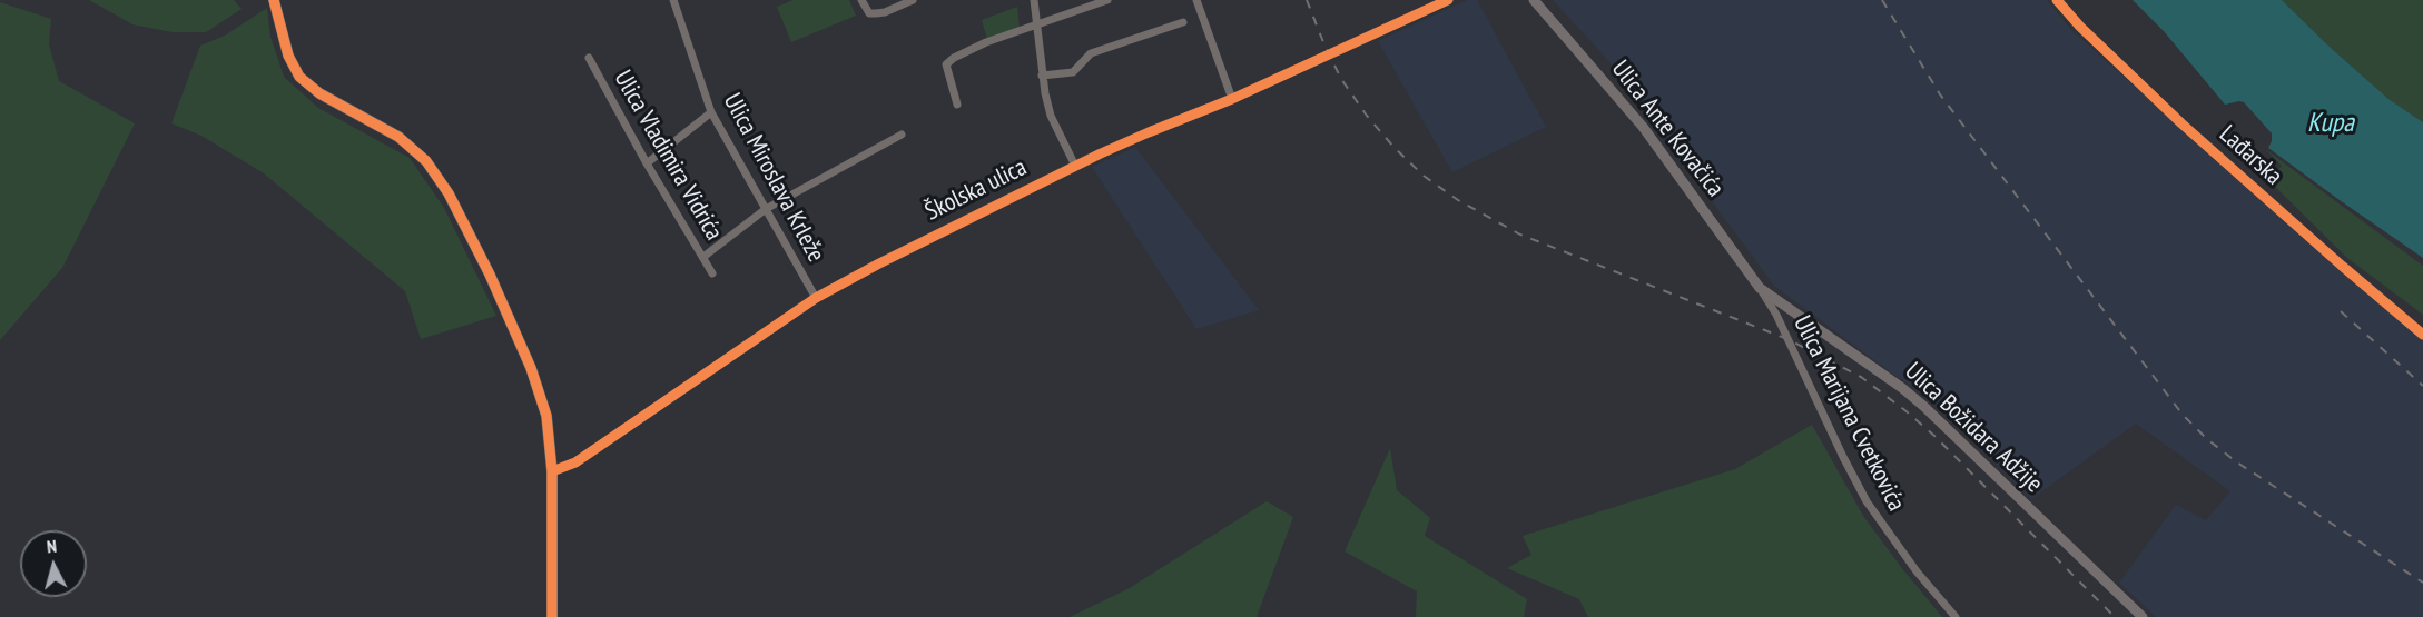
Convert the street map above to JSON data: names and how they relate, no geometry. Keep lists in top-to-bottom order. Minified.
{"streets":{"main road":["Ulica Ante Kovačića","Ulica Božidara Adžije"],"street":["Ulica Vladimira Vidrića","Lađarska","Ulica Miroslava Krleže","Školska ulica","Ulica Marijana Cvetkovića"]},"crossings":[["Ulica Ante Kovačića","Ulica Marijana Cvetkovića"],["Ulica Ante Kovačića","Ulica Božidara Adžije"],["Ulica Miroslava Krleže","Školska ulica"],["Ulica Marijana Cvetkovića","Ulica Božidara Adžije"]],"water":["Kupa"],"north":"top"}
